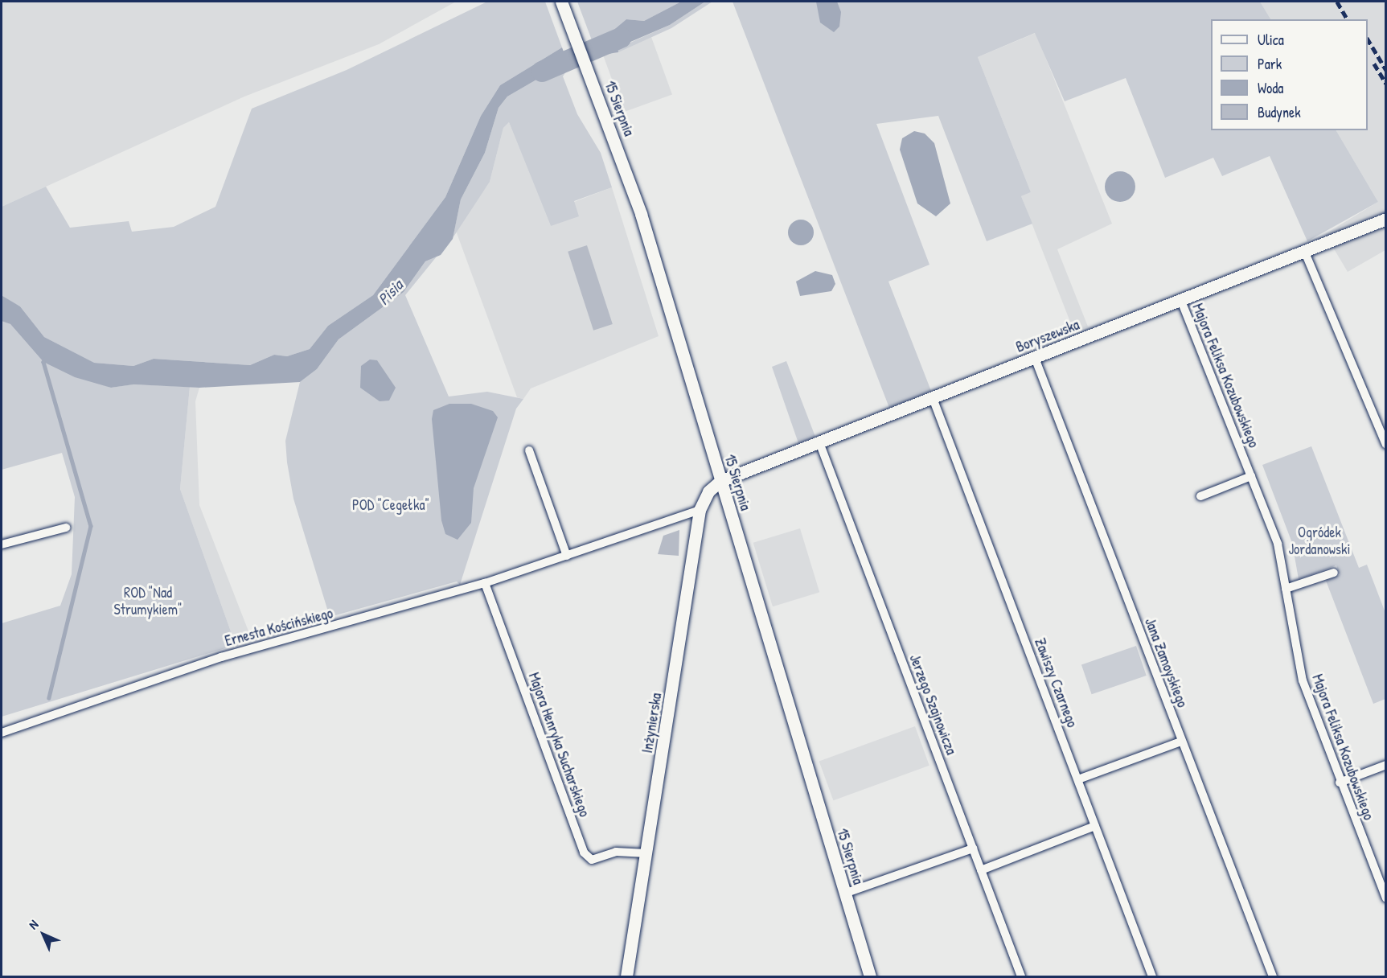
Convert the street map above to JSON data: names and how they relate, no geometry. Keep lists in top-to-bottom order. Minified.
{"streets":{"street":["15 Sierpnia","Boryszewska","Majora Feliksa Kozubowskiego","Ernesta Kościńskiego","Jana Zamoyskiego","Zawiszy Czarnego","Jerzego Szajnowicza","Inżynierska","Majora Henryka Sucharskiego"]},"crossings":[["15 Sierpnia","Boryszewska"],["15 Sierpnia","Inżynierska"],["Boryszewska","Majora Feliksa Kozubowskiego"],["Boryszewska","Jana Zamoyskiego"],["Boryszewska","Zawiszy Czarnego"],["Boryszewska","Jerzego Szajnowicza"],["Boryszewska","Inżynierska"],["Ernesta Kościńskiego","Inżynierska"],["Ernesta Kościńskiego","Majora Henryka Sucharskiego"],["Inżynierska","Majora Henryka Sucharskiego"]],"water":["Pisia"],"parks":["POD \"Cegełka\"","Ogródek Jordanowski","ROD \"Nad Strumykiem\""],"legend":["Ulica","Park","Woda","Budynek"],"north":"top left"}
